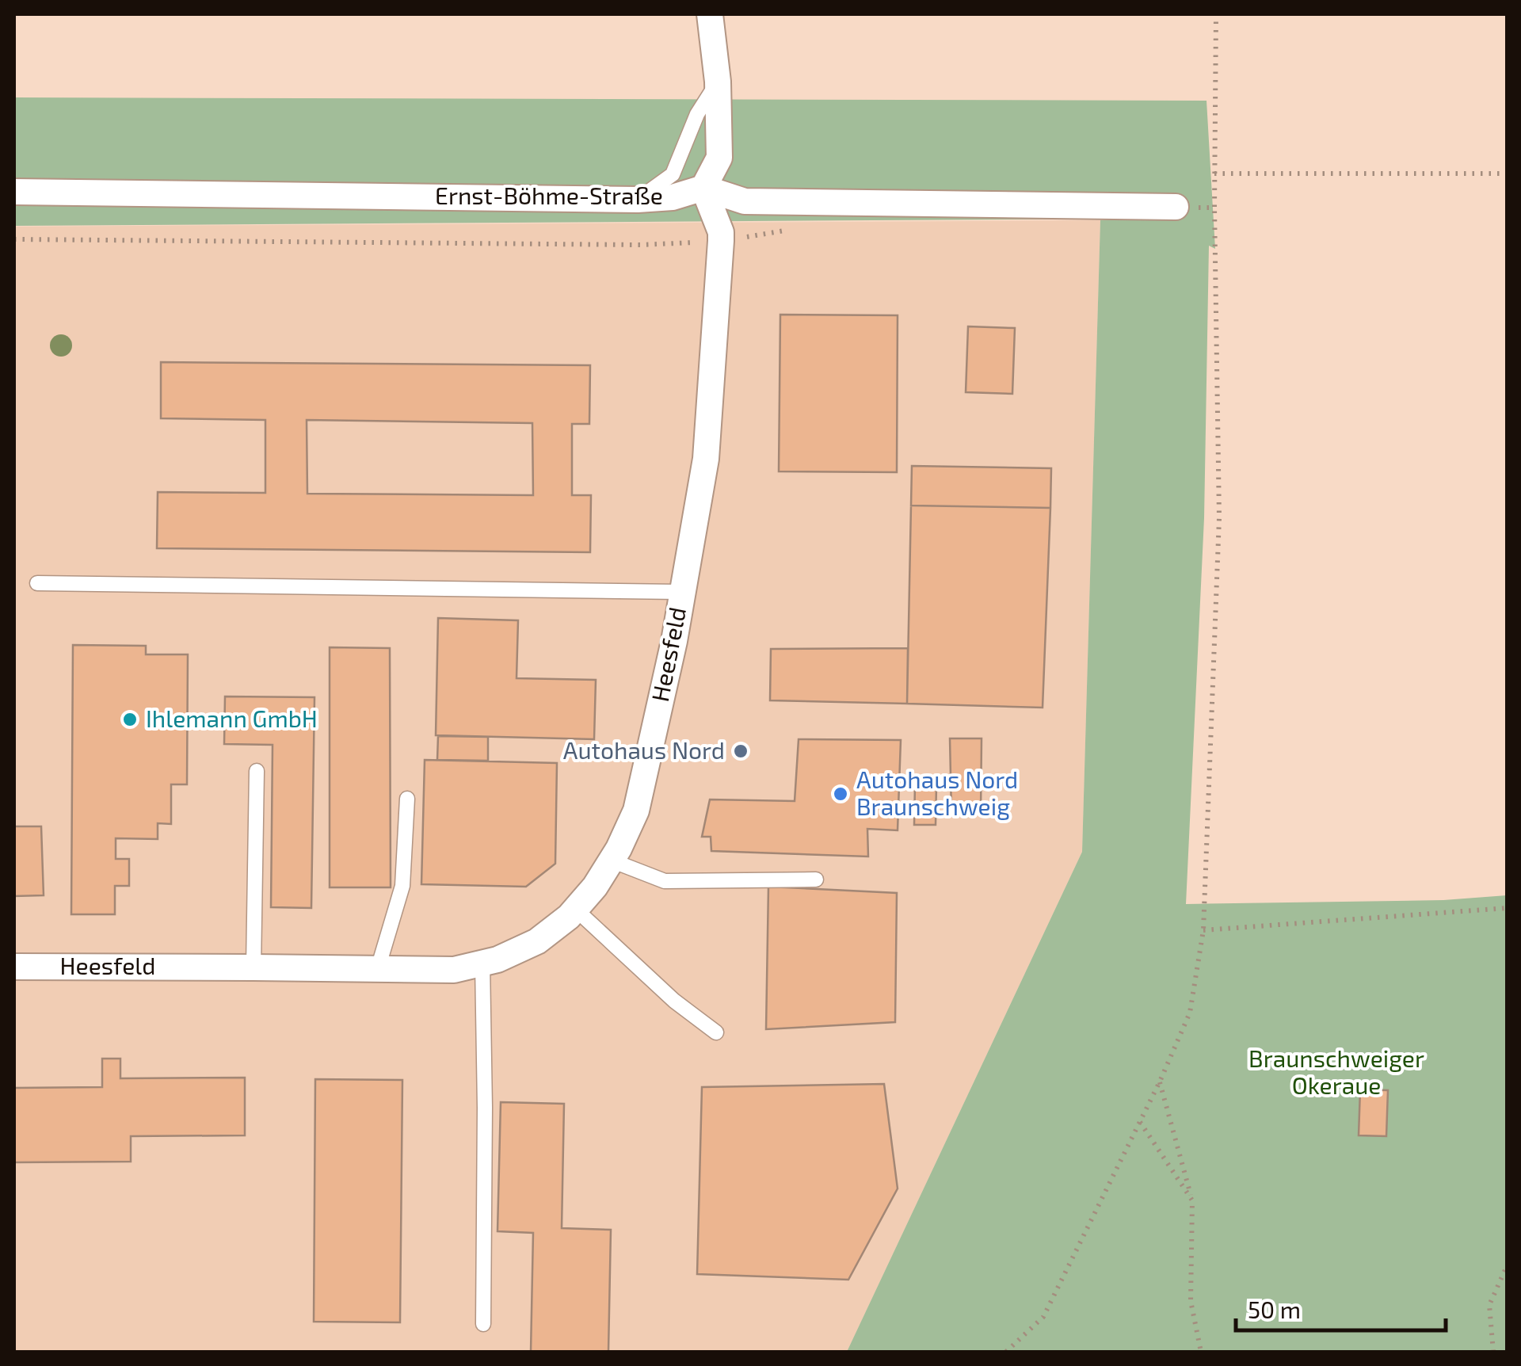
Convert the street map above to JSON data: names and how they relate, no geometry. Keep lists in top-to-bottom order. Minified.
{"streets":{"street":["Ernst-Böhme-Straße","Heesfeld"]},"crossings":[["Ernst-Böhme-Straße","Heesfeld"]],"parks":["Braunschweiger Okeraue"],"places":["Ihlemann GmbH","Autohaus Nord","Autohaus Nord Braunschweig"],"scale_bar":"50 m"}
